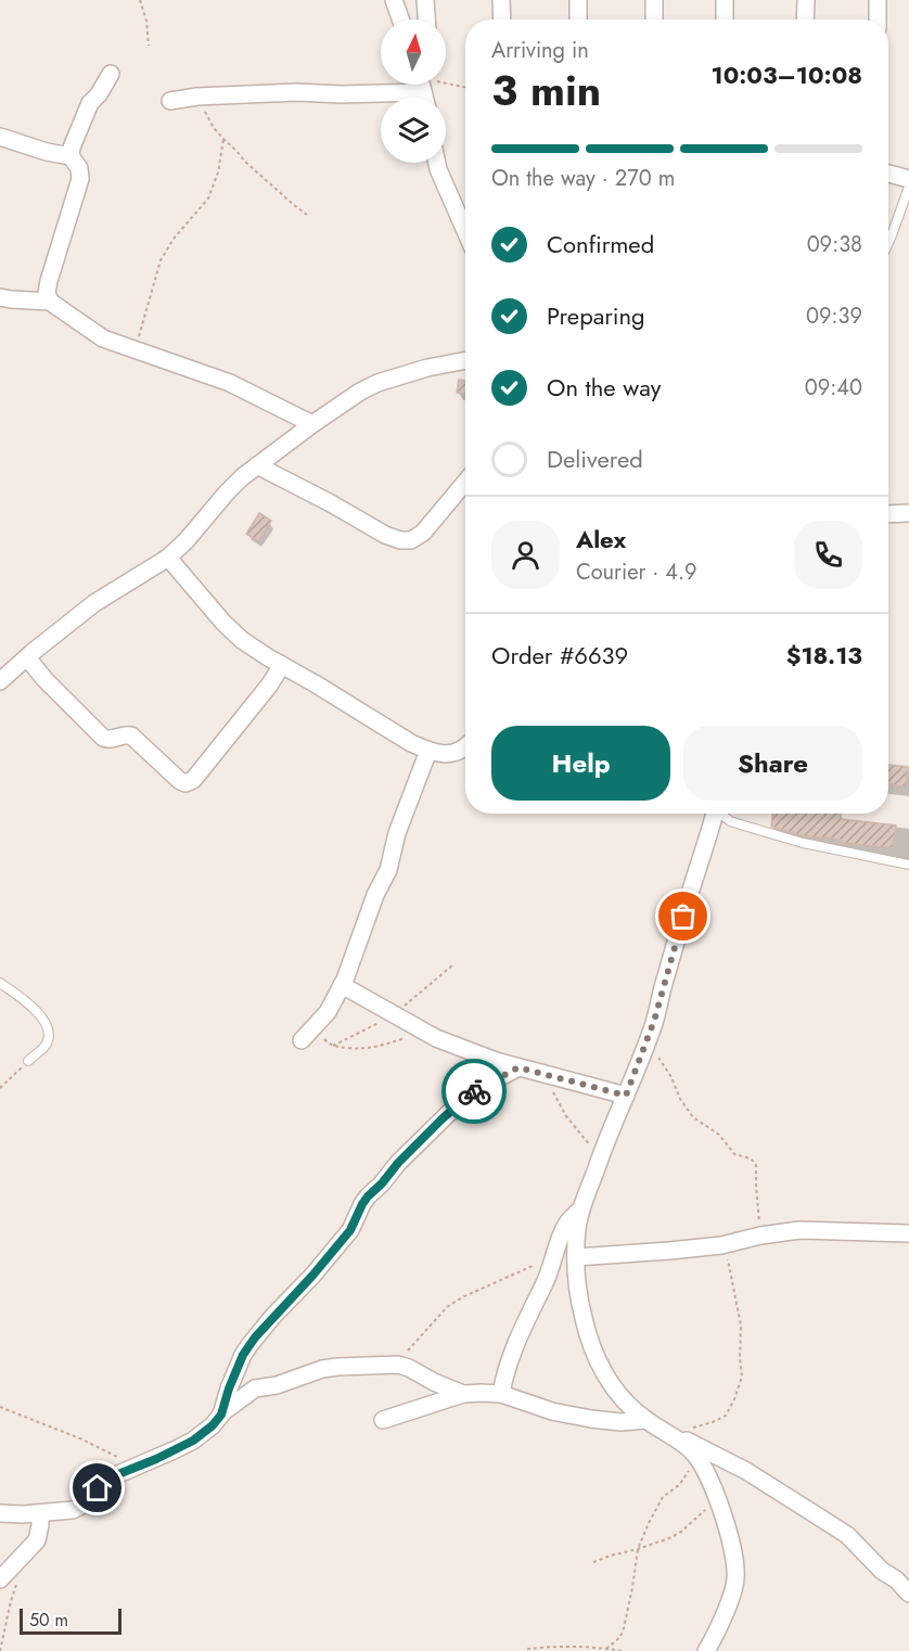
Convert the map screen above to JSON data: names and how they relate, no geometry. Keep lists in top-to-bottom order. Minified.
{"scale_bar":"50 m","north":"top","page":{"heading":["3 min","Arriving in","10:03–10:08"],"panel":["Alex","Courier · 4.9","Order #6639","$18.13"],"bar":"On the way · 270 m","list":[["Confirmed","09:38"],["Preparing","09:39"],["On the way","09:40"],"Delivered"],"buttons":["Help","Share"],"scale":"50 m"}}
